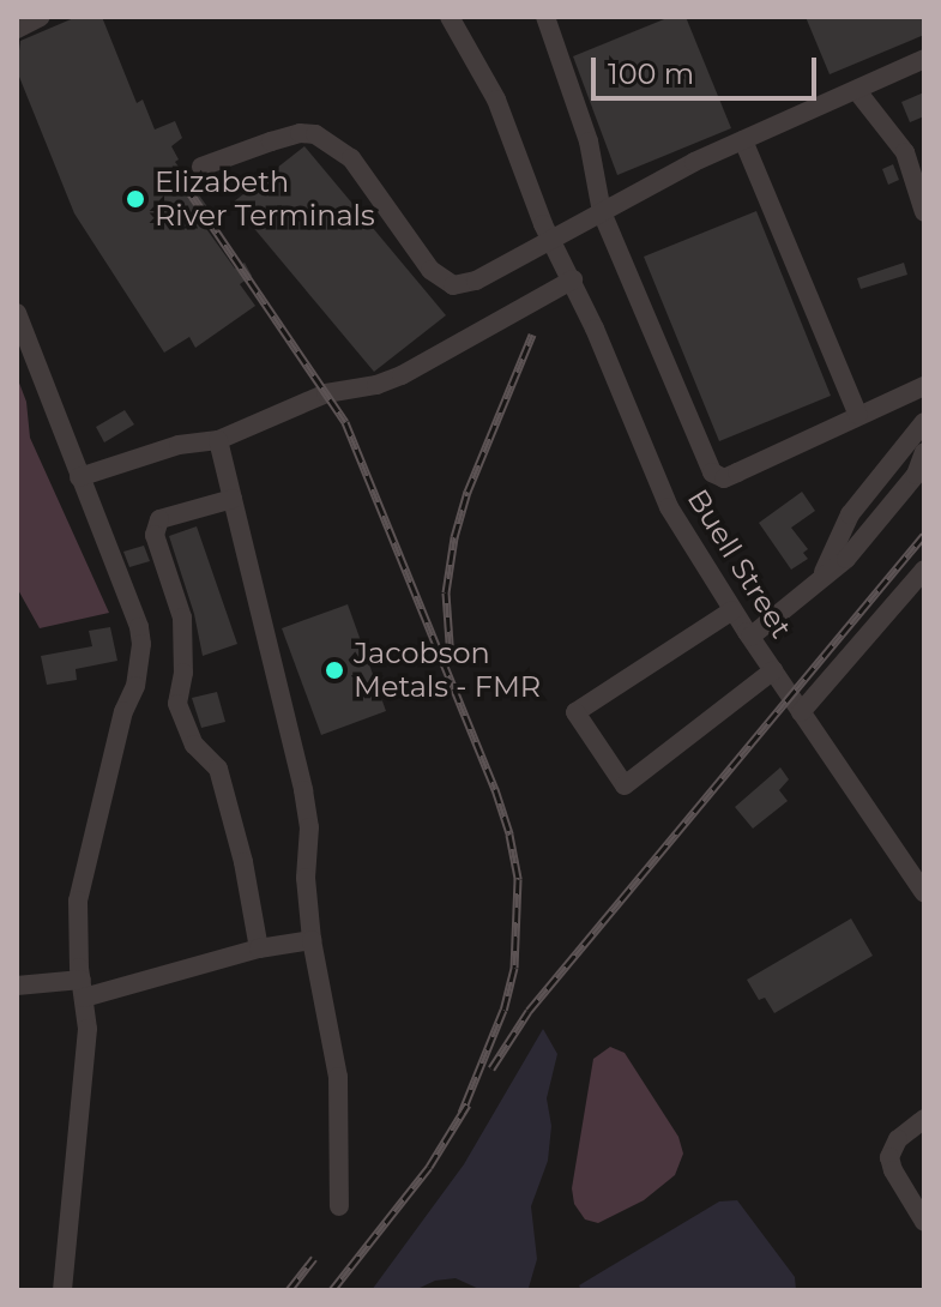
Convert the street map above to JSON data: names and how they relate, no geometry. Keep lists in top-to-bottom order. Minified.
{"streets":{"street":["Buell Street"]},"places":["Elizabeth River Terminals","Jacobson Metals - FMR"],"scale_bar":"100 m"}
